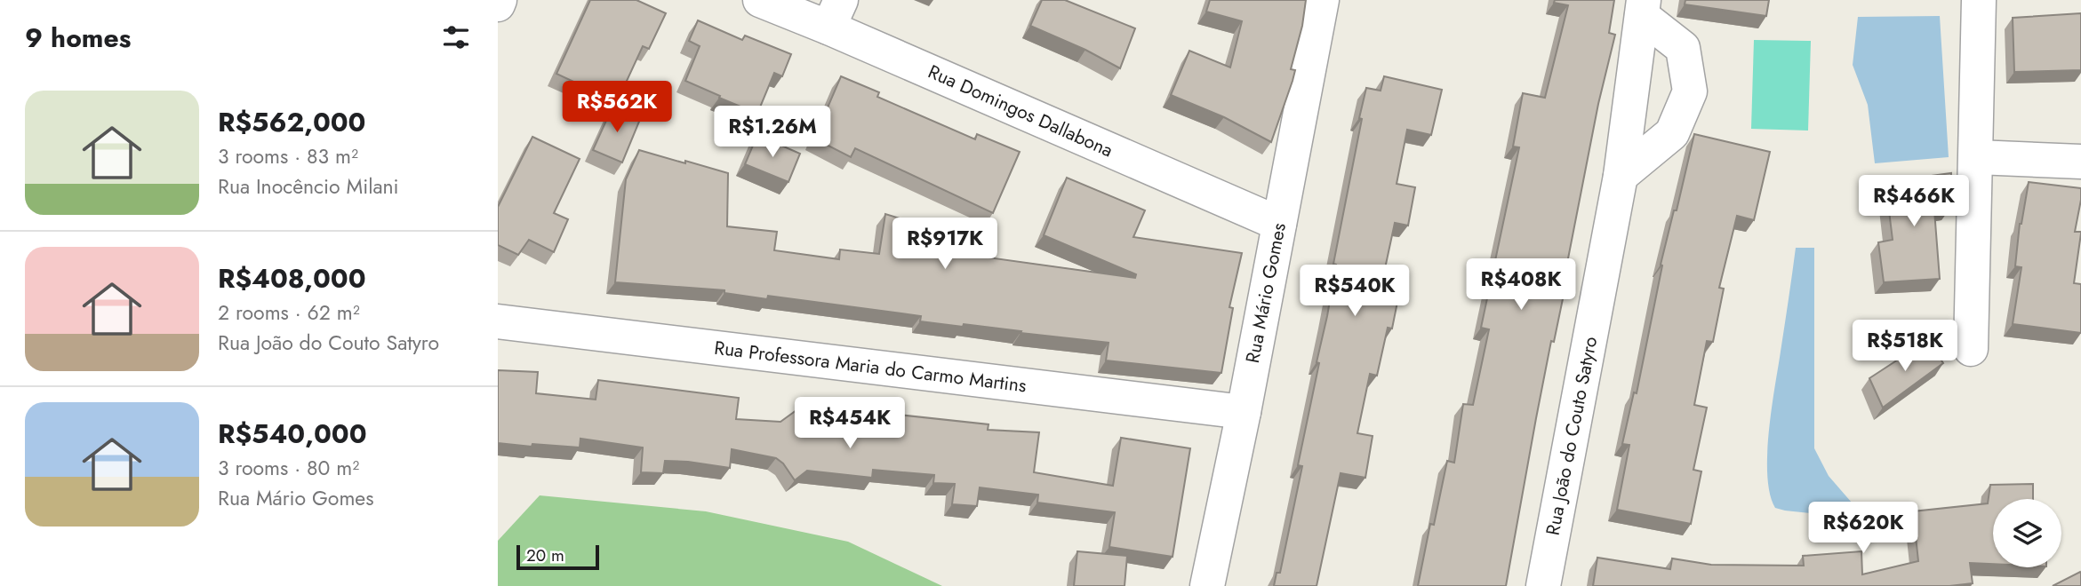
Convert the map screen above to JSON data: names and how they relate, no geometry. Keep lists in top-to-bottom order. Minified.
{"streets":{"street":["Rua Domingos Dallabona","Rua Mário Gomes","Rua Professora Maria do Carmo Martins","Rua João do Couto Satyro"]},"crossings":[["Rua Domingos Dallabona","Rua Mário Gomes"],["Rua Mário Gomes","Rua Professora Maria do Carmo Martins"]],"scale_bar":"20 m","page":{"heading":"9 homes","list":[{"name":"R$562,000","note":"3 rooms · 83 m² · Rua Inocêncio Milani"},{"name":"R$408,000","note":"2 rooms · 62 m² · Rua João do Couto Satyro"},{"name":"R$540,000","note":"3 rooms · 80 m² · Rua Mário Gomes"}],"price":["R$562K","R$1.26M","R$466K","R$917K","R$408K","R$540K","R$518K","R$454K","R$620K"],"scale":"20 m"}}
